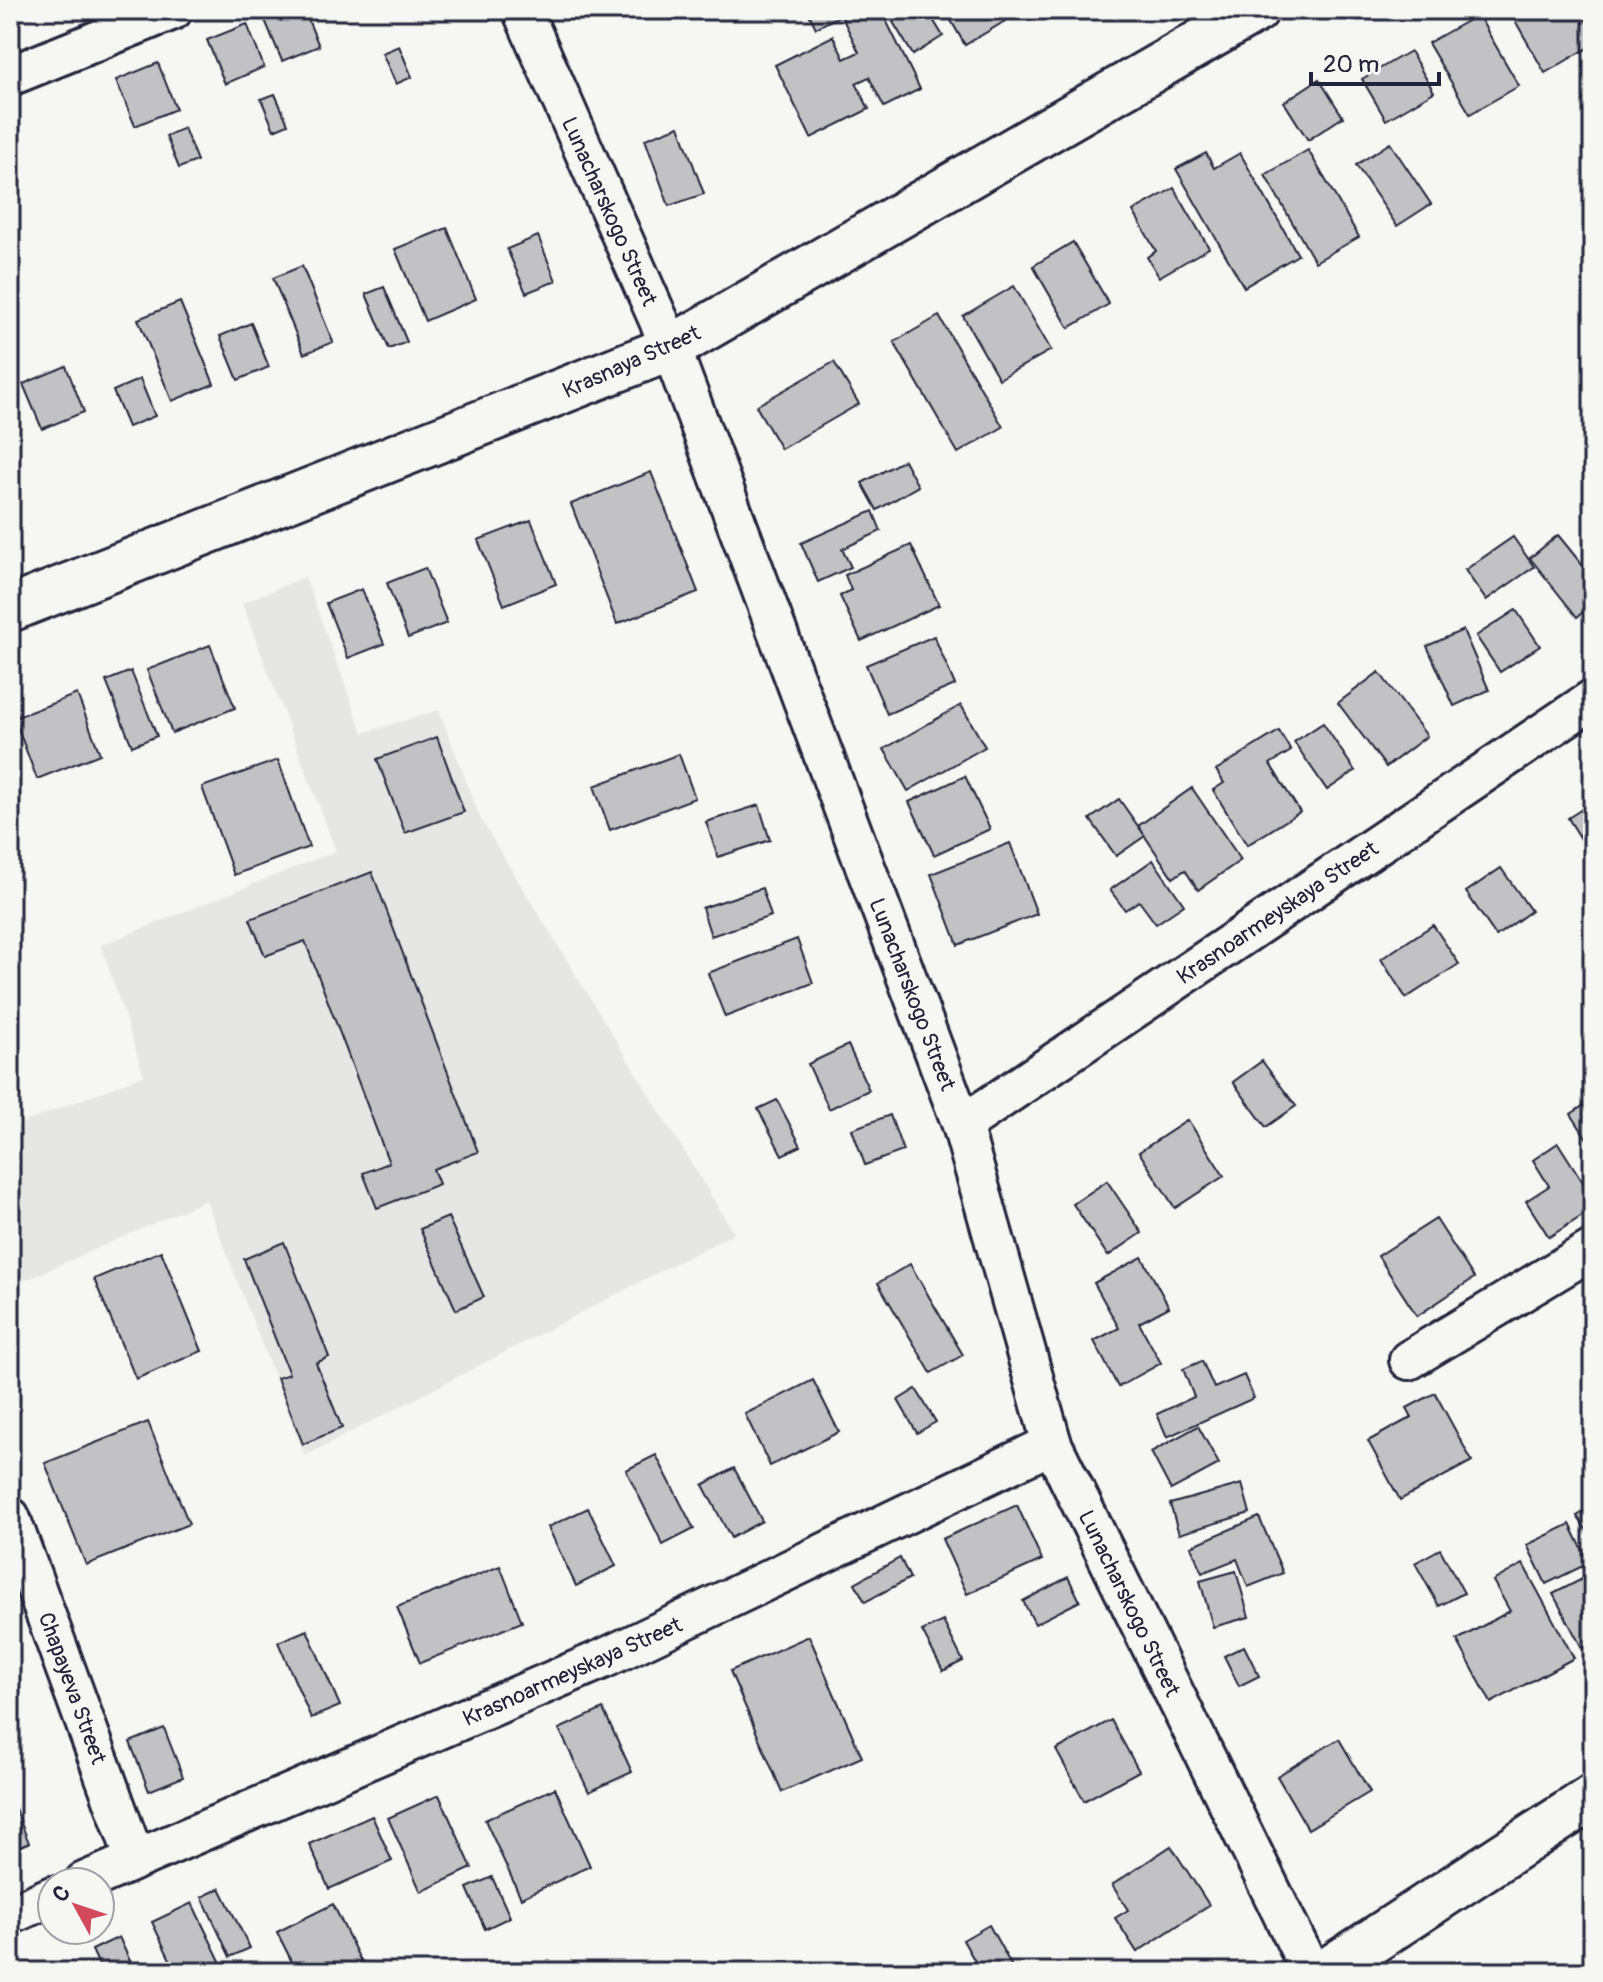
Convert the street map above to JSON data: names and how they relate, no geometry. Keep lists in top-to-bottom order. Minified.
{"streets":{"main road":["Krasnaya Street"],"street":["Lunacharskogo Street","Krasnoarmeyskaya Street","Chapayeva Street"]},"crossings":[["Lunacharskogo Street","Krasnaya Street"],["Lunacharskogo Street","Krasnoarmeyskaya Street"],["Krasnoarmeyskaya Street","Chapayeva Street"]],"scale_bar":"20 m","north":"top left"}
